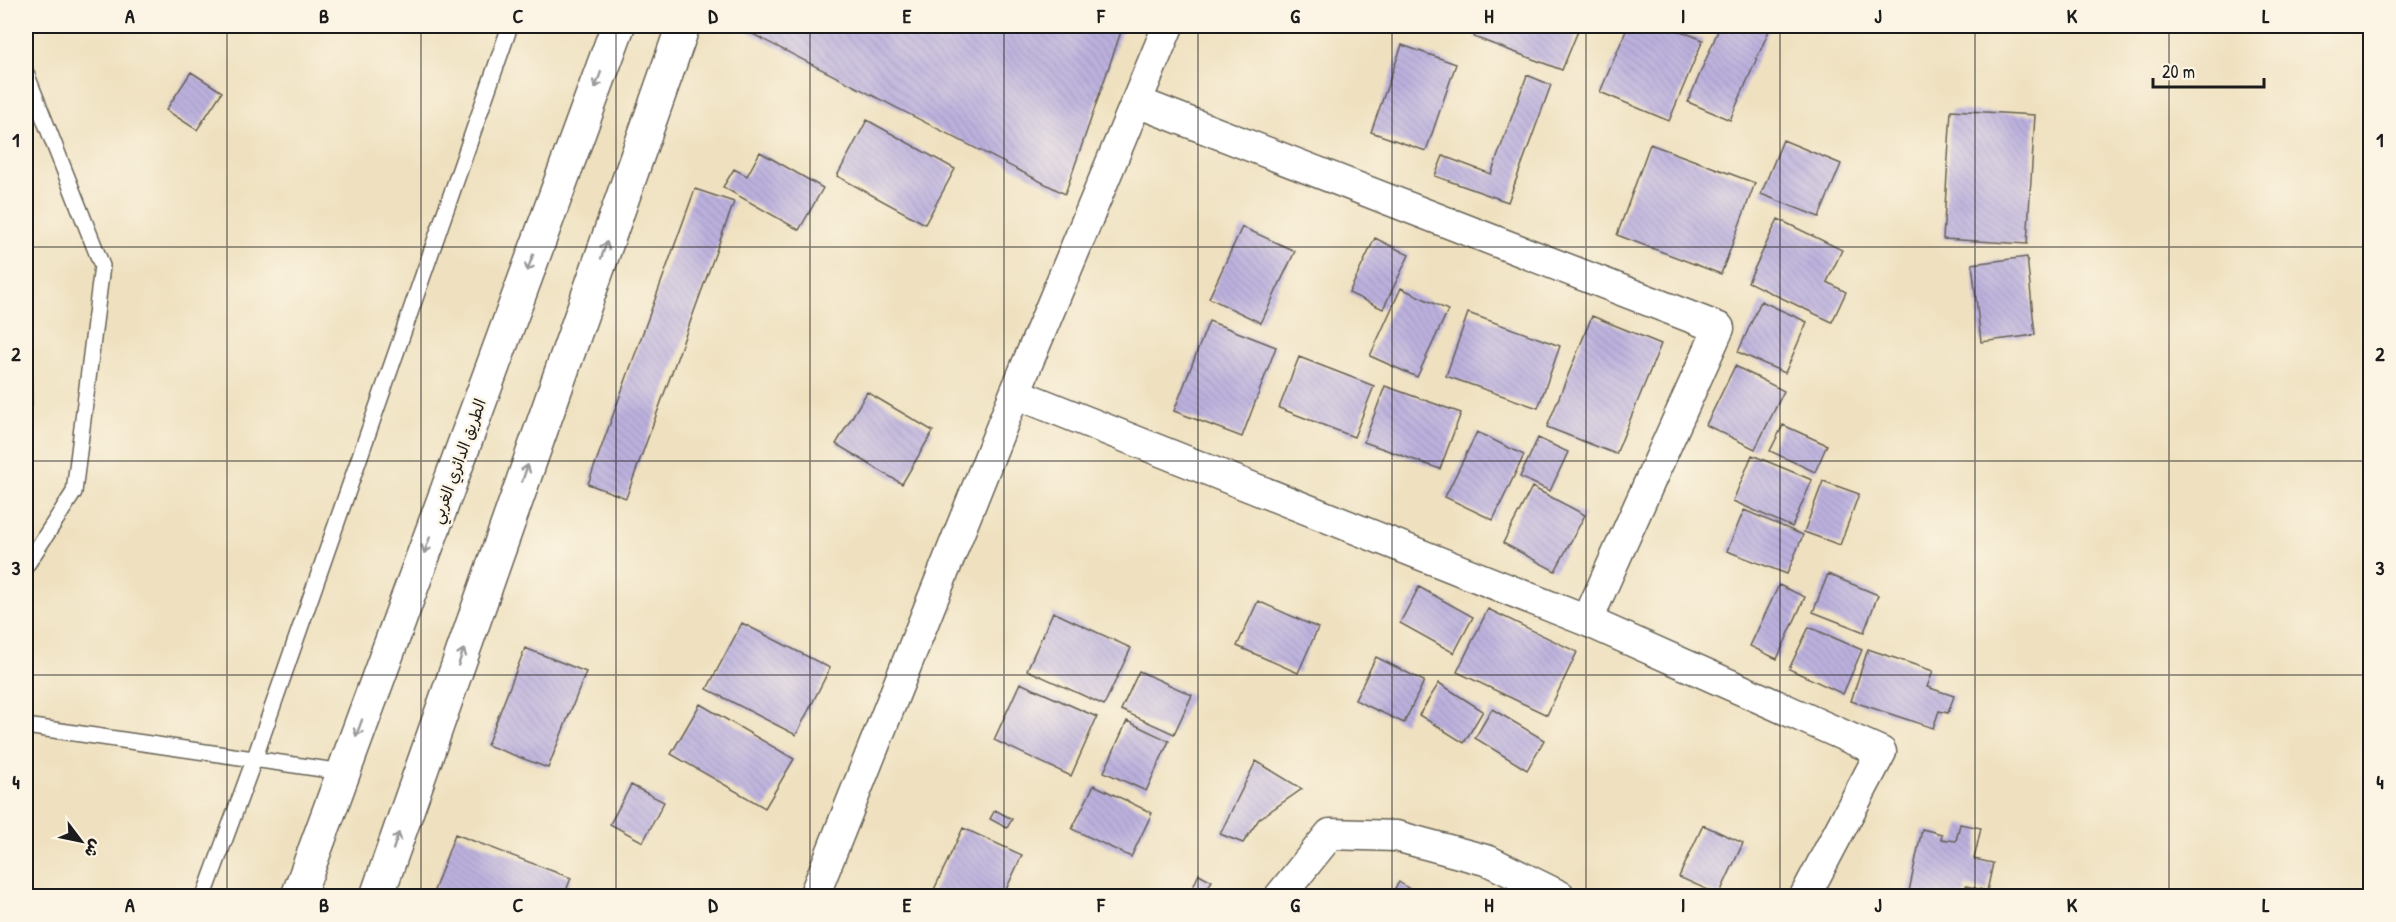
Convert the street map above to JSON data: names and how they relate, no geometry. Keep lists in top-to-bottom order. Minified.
{"streets":{"main road":["الطريق الدائري الغربي"]},"scale_bar":"20 m","north":"bottom right","grid":{"columns":["A","B","C","D","E","F","G","H","I","J","K","L"],"rows":["1","2","3","4"]}}
